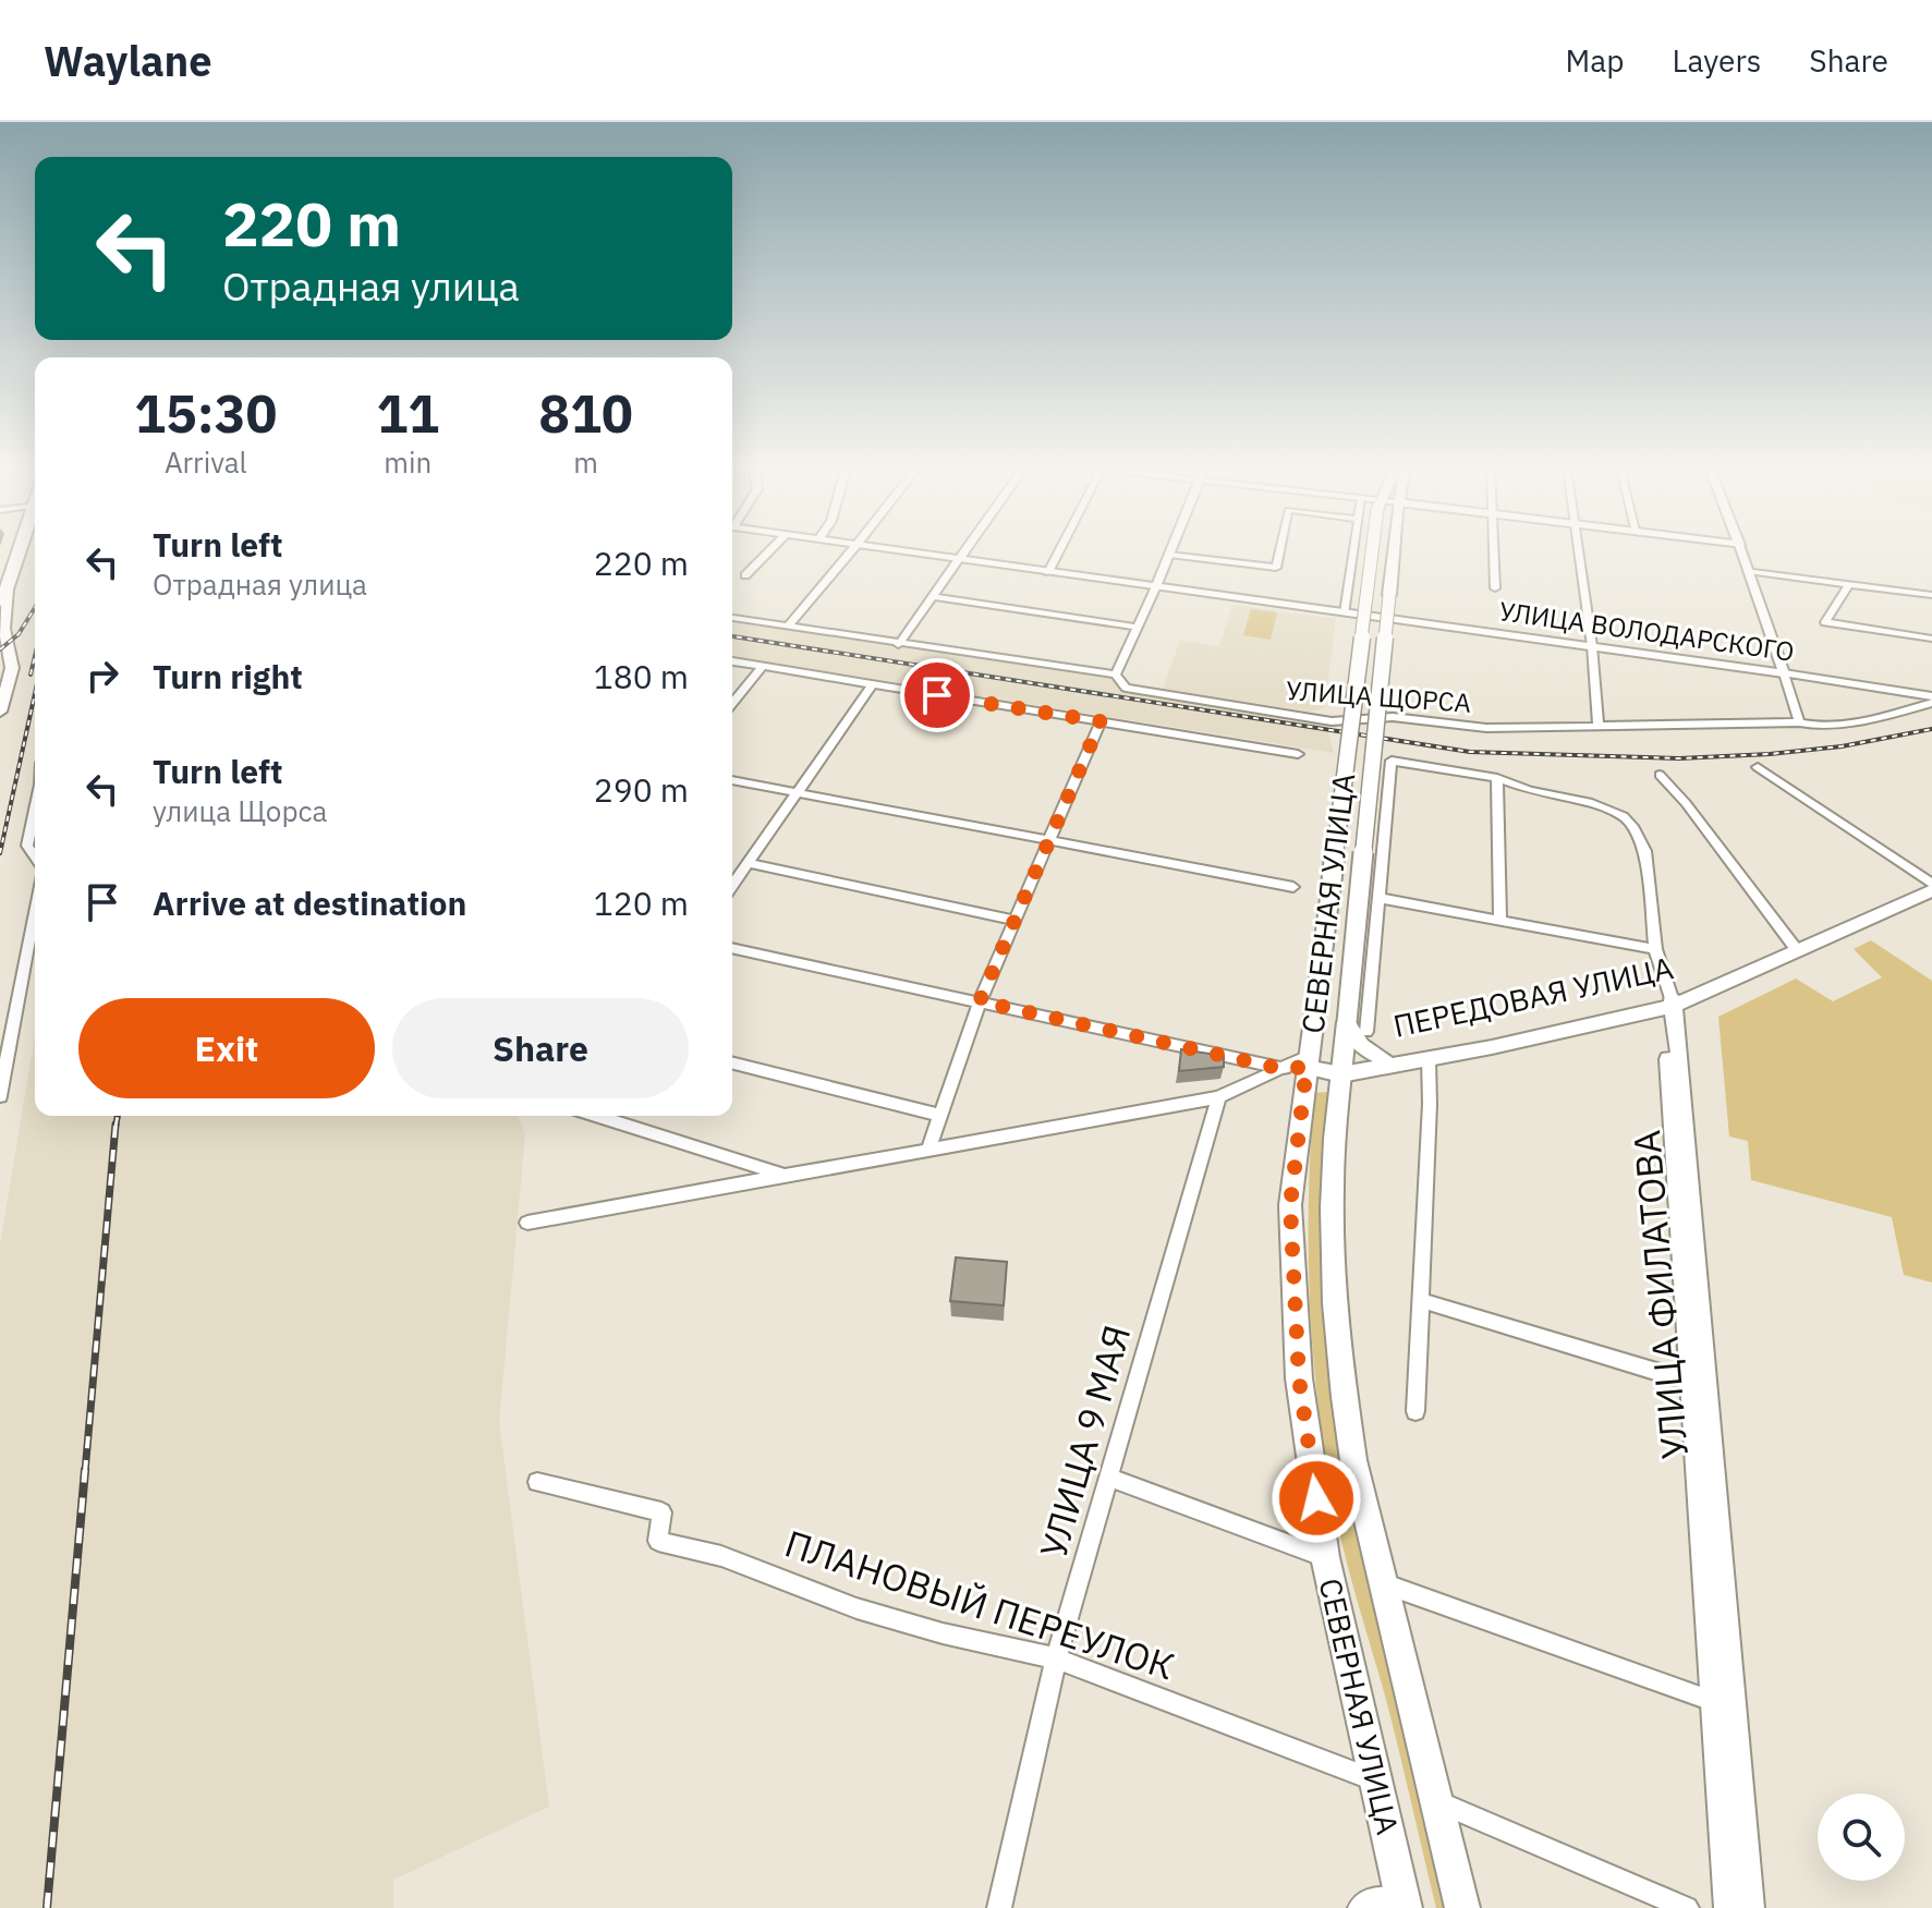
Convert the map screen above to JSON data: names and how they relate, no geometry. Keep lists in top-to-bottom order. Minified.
{"streets":{"main road":["СЕВЕРНАЯ УЛИЦА","ПЕРЕДОВАЯ УЛИЦА","УЛИЦА ФИЛАТОВА"],"street":["УЛИЦА ВОЛОДАРСКОГО","УЛИЦА ЩОРСА","УЛИЦА 9 МАЯ","ПЛАНОВЫЙ ПЕРЕУЛОК"]},"crossings":[["СЕВЕРНАЯ УЛИЦА","ПЕРЕДОВАЯ УЛИЦА"],["СЕВЕРНАЯ УЛИЦА","ПЛАНОВЫЙ ПЕРЕУЛОК"],["ПЕРЕДОВАЯ УЛИЦА","УЛИЦА ФИЛАТОВА"],["УЛИЦА 9 МАЯ","ПЛАНОВЫЙ ПЕРЕУЛОК"]],"page":{"header":"Waylane","nav":["Map","Layers","Share"],"turn":["220 m","Отрадная улица"],"eta":["15:30","Arrival","11","min","810","m"],"list":[{"name":"Turn left","note":"Отрадная улица","value":"220 m"},{"name":"Turn right","value":"180 m"},{"name":"Turn left","note":"улица Щорса","value":"290 m"},{"name":"Arrive at destination","value":"120 m"}],"buttons":["Exit","Share"]}}
